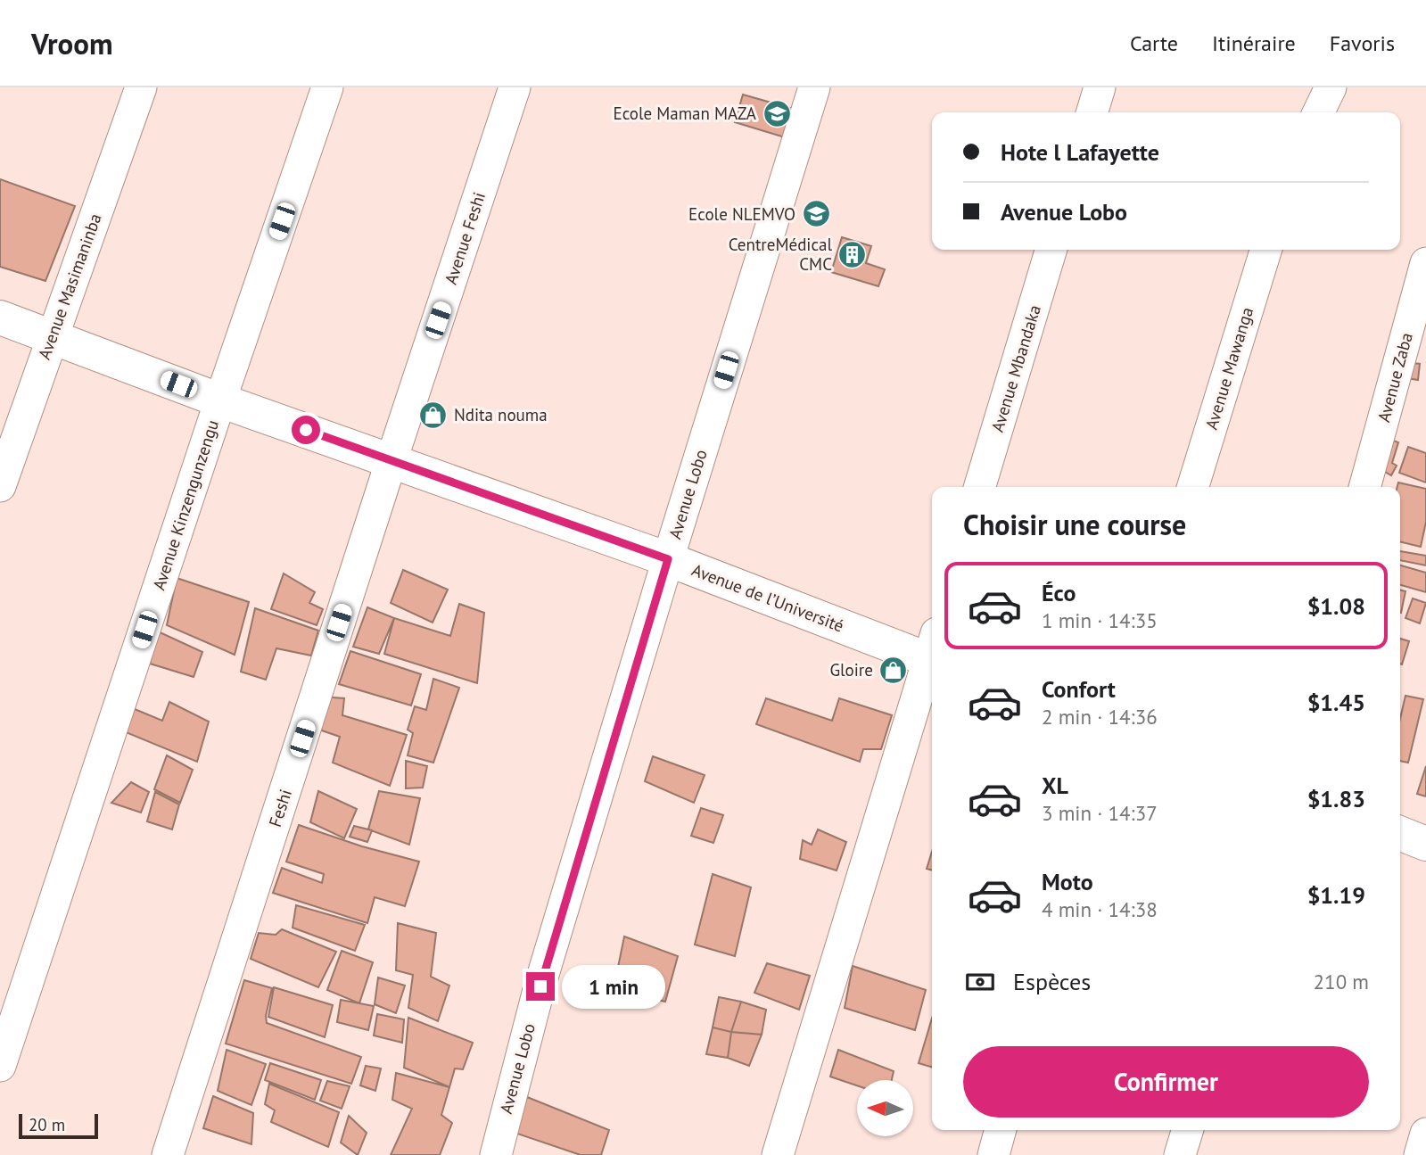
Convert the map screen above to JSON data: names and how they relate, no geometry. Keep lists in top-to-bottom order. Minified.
{"streets":{"main road":["Avenue de l’Université"],"street":["Avenue Feshi","Avenue Masimaninba","Avenue Mbandaka","Avenue Mawanga","Avenue Zaba","Avenue Lobo","Avenue Kinzengunzengu","Feshi"]},"crossings":[["Avenue Feshi","Avenue de l’Université"],["Avenue Feshi","Feshi"],["Avenue Masimaninba","Avenue de l’Université"],["Avenue Lobo","Avenue de l’Université"],["Avenue Kinzengunzengu","Avenue de l’Université"],["Avenue de l’Université","Feshi"]],"places":{"school or university":["Ecole Maman MAZA","Ecole NLEMVO"],"building":["CentreMédical CMC"],"shop":["Ndita nouma","Gloire"]},"scale_bar":"20 m","north":"left","page":{"header":"Vroom","nav":["Carte","Itinéraire","Favoris"],"banner":["Hote l Lafayette","Avenue Lobo"],"heading":"Choisir une course","list":[{"name":"Éco","note":"1 min · 14:35","value":"$1.08"},{"name":"Confort","note":"2 min · 14:36","value":"$1.45"},{"name":"XL","note":"3 min · 14:37","value":"$1.83"},{"name":"Moto","note":"4 min · 14:38","value":"$1.19"}],"pay":["Espèces","210 m"],"bubble":"1 min","buttons":"Confirmer","scale":"20 m"}}
